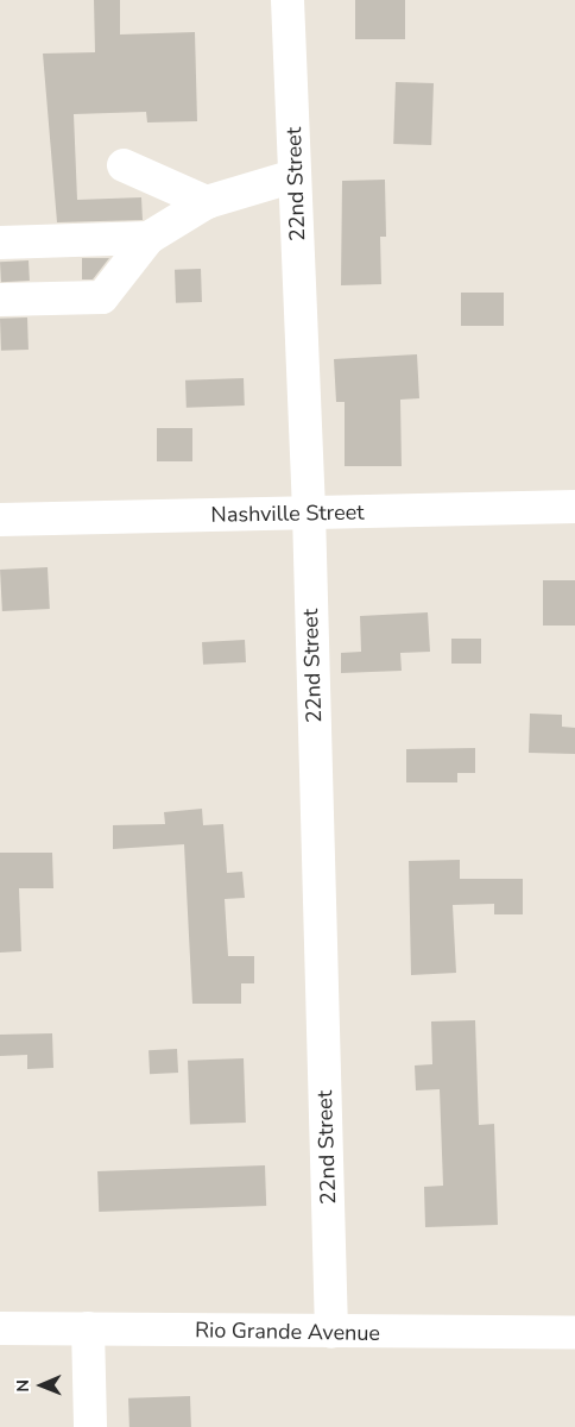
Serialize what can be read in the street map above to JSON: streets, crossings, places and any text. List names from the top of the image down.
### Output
{
  "streets": {
    "street": ["22nd Street", "Nashville Street", "Rio Grande Avenue"]
  },
  "crossings": [
    ["22nd Street", "Nashville Street"],
    ["22nd Street", "Rio Grande Avenue"]
  ],
  "north": "left"
}
